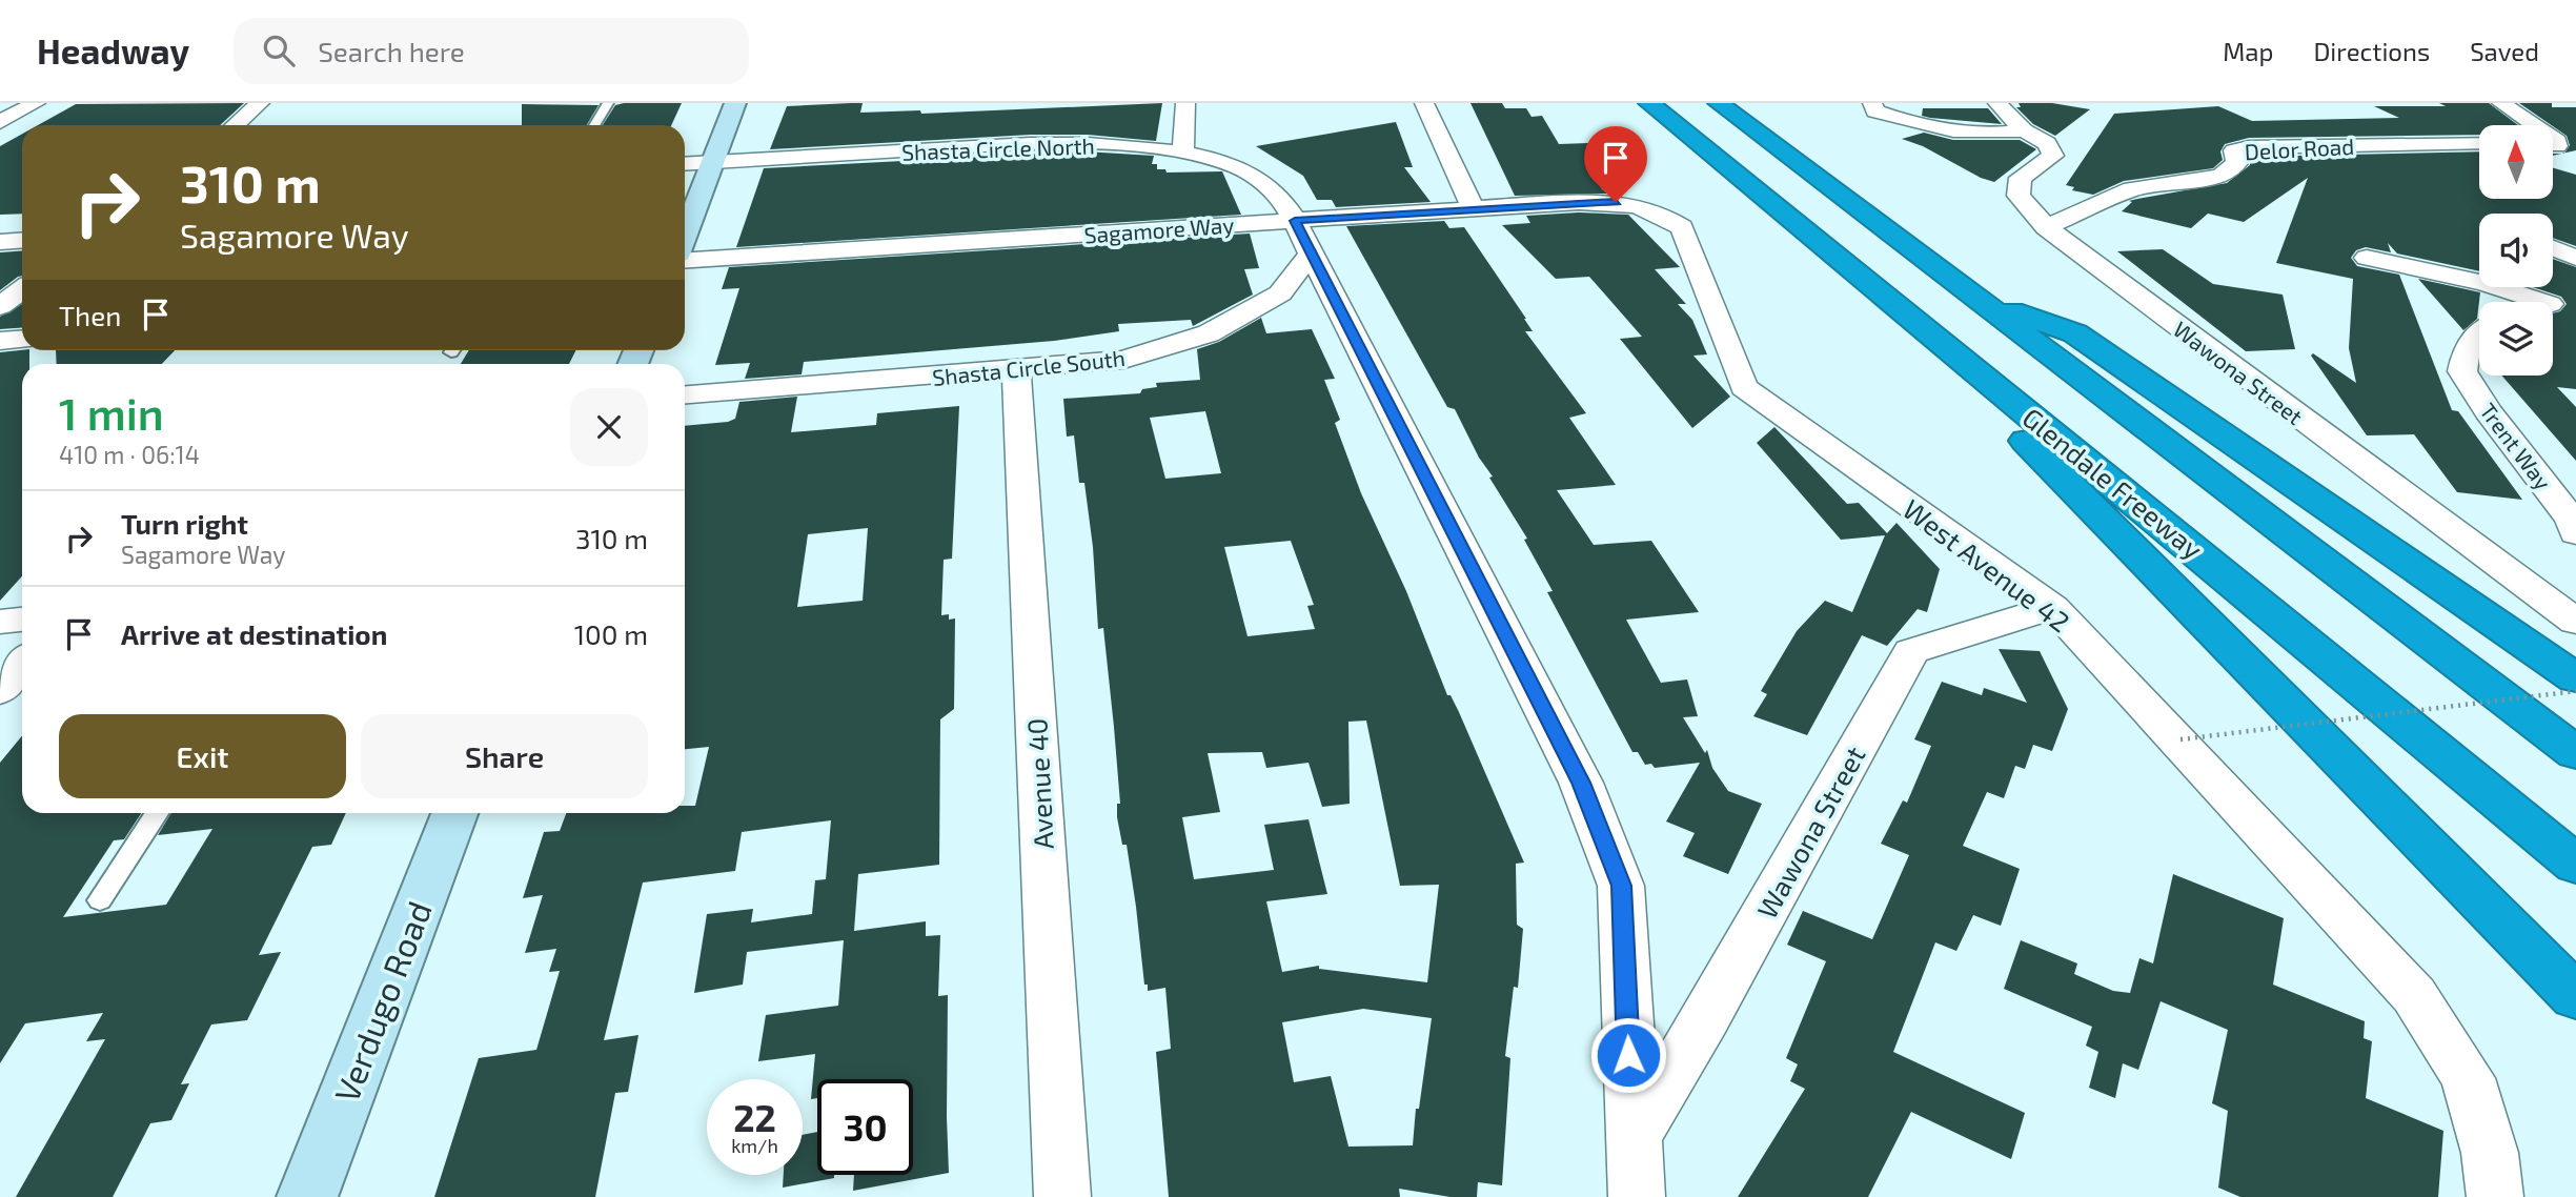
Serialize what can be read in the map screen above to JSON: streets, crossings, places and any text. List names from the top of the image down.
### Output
{
  "streets": {
    "highway": ["Glendale Freeway"],
    "main road": ["Verdugo Road"],
    "street": [
      "Shasta Circle North",
      "Delor Road",
      "Sagamore Way",
      "Shasta Circle South",
      "Wawona Street",
      "Trent Way",
      "West Avenue 42",
      "Avenue 40"
    ]
  },
  "crossings": [
    ["Shasta Circle North", "Sagamore Way"],
    ["Shasta Circle North", "Shasta Circle South"],
    ["Shasta Circle North", "Wawona Street"],
    ["Delor Road", "Wawona Street"],
    ["Sagamore Way", "Shasta Circle South"],
    ["Sagamore Way", "West Avenue 42"],
    ["Shasta Circle South", "Avenue 40"],
    ["Wawona Street", "West Avenue 42"]
  ],
  "north": "top",
  "page": {
    "header": "Headway",
    "search": "Search here",
    "nav": ["Map", "Directions", "Saved"],
    "turn": ["310 m", "Sagamore Way"],
    "then": "Then",
    "heading": ["1 min", "410 m · 06:14"],
    "list": [
      {
        "name": "Turn right",
        "note": "Sagamore Way",
        "value": "310 m"
      },
      {
        "name": "Arrive at destination",
        "value": "100 m"
      }
    ],
    "buttons": ["Exit", "Share"],
    "speed": "22 km/h",
    "limit": "30"
  }
}
